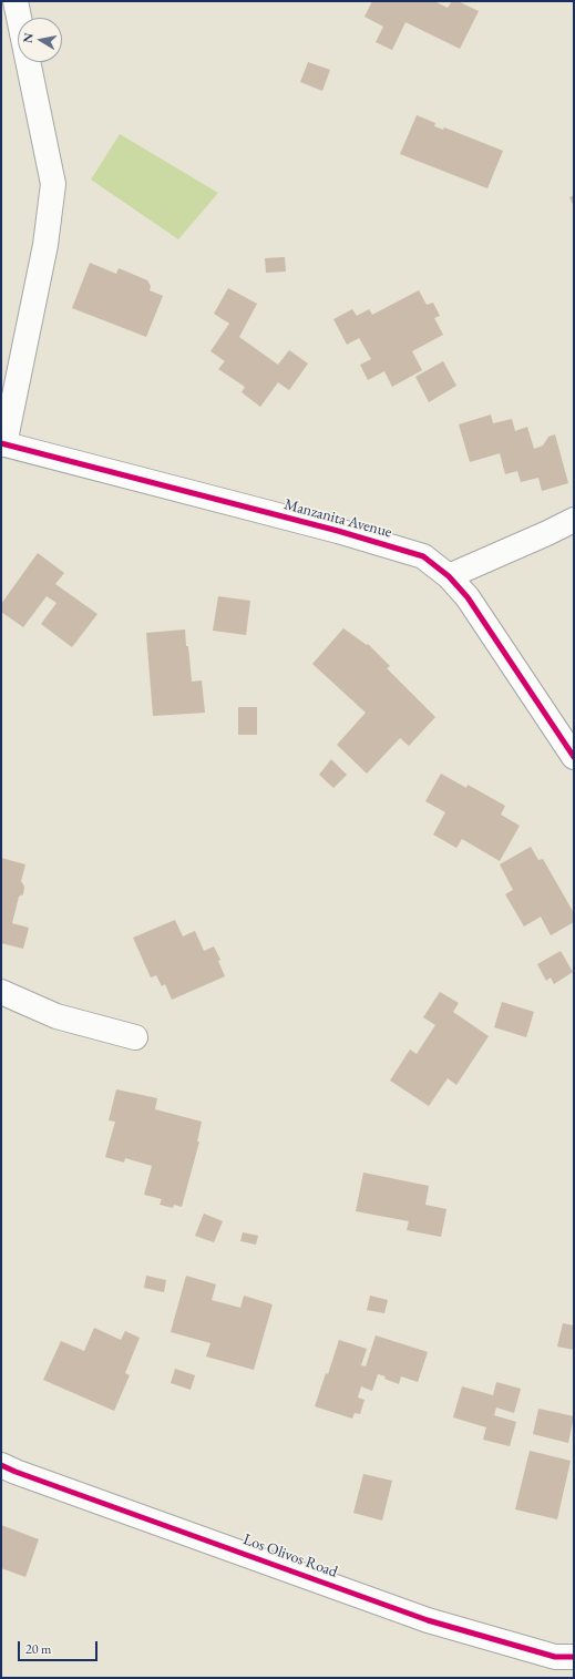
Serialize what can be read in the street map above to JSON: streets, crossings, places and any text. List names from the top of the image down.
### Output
{
  "streets": {
    "street": ["Manzanita Avenue", "Los Olivos Road"]
  },
  "scale_bar": "20 m",
  "north": "left"
}
